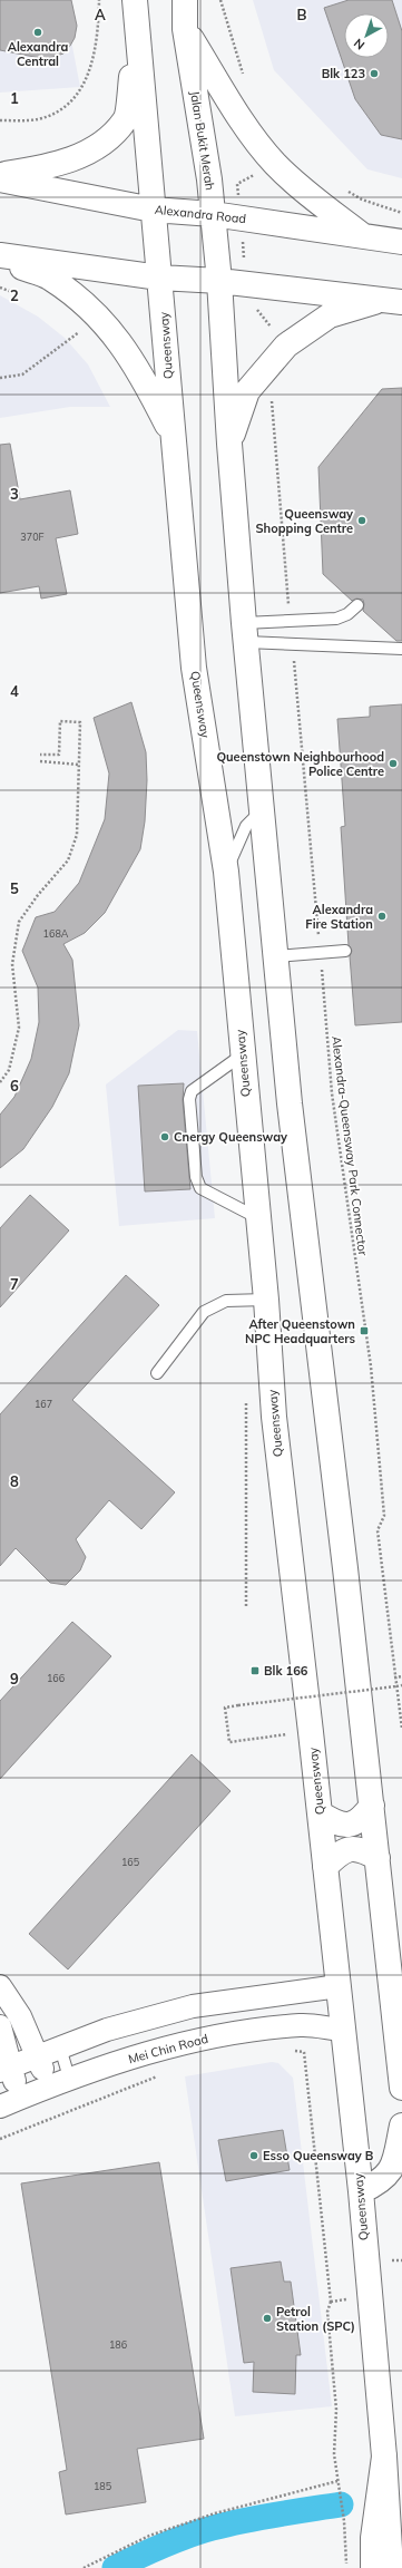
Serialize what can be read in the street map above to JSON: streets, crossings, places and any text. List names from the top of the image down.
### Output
{
  "streets": {
    "main road": ["Jalan Bukit Merah", "Alexandra Road", "Queensway"],
    "street": ["Mei Chin Road"],
    "path": ["Alexandra-Queensway Park Connector"]
  },
  "crossings": [
    ["Jalan Bukit Merah", "Alexandra Road"],
    ["Queensway", "Mei Chin Road"]
  ],
  "places": {
    "other": [
      "Alexandra Central",
      "Blk 123",
      "Queensway Shopping Centre",
      "Queenstown Neighbourhood Police Centre",
      "Alexandra Fire Station",
      "Cnergy Queensway",
      "Esso Queensway B",
      "Petrol Station (SPC)"
    ],
    "transit": ["After Queenstown NPC Headquarters", "Blk 166"]
  },
  "house_numbers": [
    "370F",
    "168A",
    "167",
    "166",
    "165",
    "186",
    "185"
  ],
  "north": "bottom left",
  "grid": {
    "columns": ["A", "B"],
    "rows": [
      "1",
      "2",
      "3",
      "4",
      "5",
      "6",
      "7",
      "8",
      "9"
    ]
  }
}
